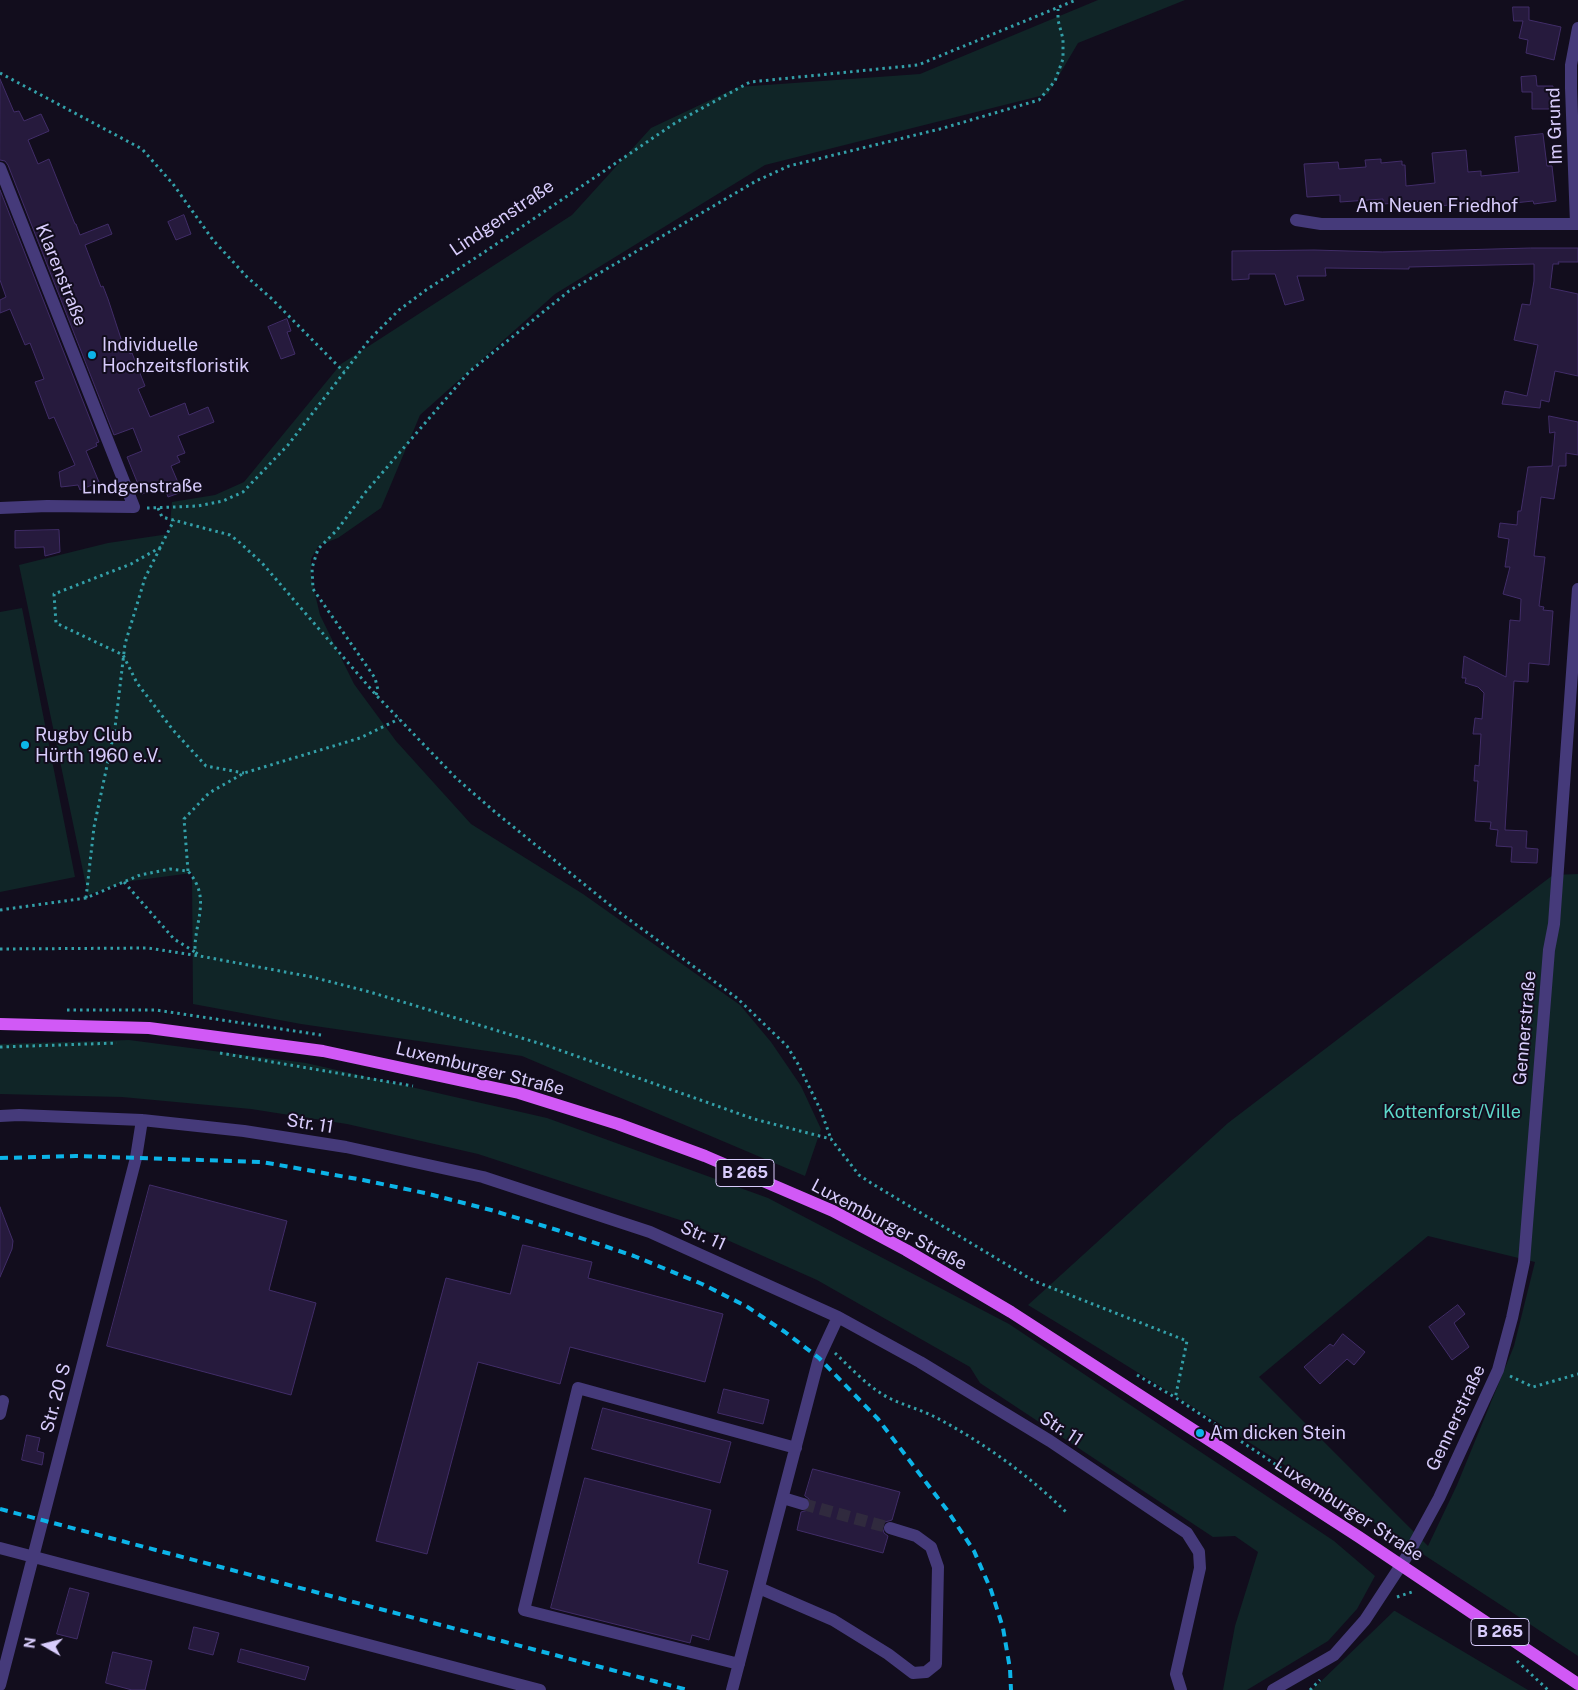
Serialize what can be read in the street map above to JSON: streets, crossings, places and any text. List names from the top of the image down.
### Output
{
  "streets": {
    "main road": ["Luxemburger Straße", "B 265"],
    "street": [
      "Im Grund",
      "Am Neuen Friedhof",
      "Lindgenstraße",
      "Klarenstraße",
      "Gennerstraße",
      "Str. 11",
      "Str. 20 S"
    ]
  },
  "crossings": [
    ["Im Grund", "Am Neuen Friedhof"],
    ["Lindgenstraße", "Klarenstraße"],
    ["Gennerstraße", "Luxemburger Straße"],
    ["Str. 11", "Str. 20 S"]
  ],
  "parks": ["Kottenforst/Ville"],
  "places": ["Individuelle Hochzeitsfloristik", "Rugby Club Hürth 1960 e.V.", "Am dicken Stein"],
  "north": "left"
}
